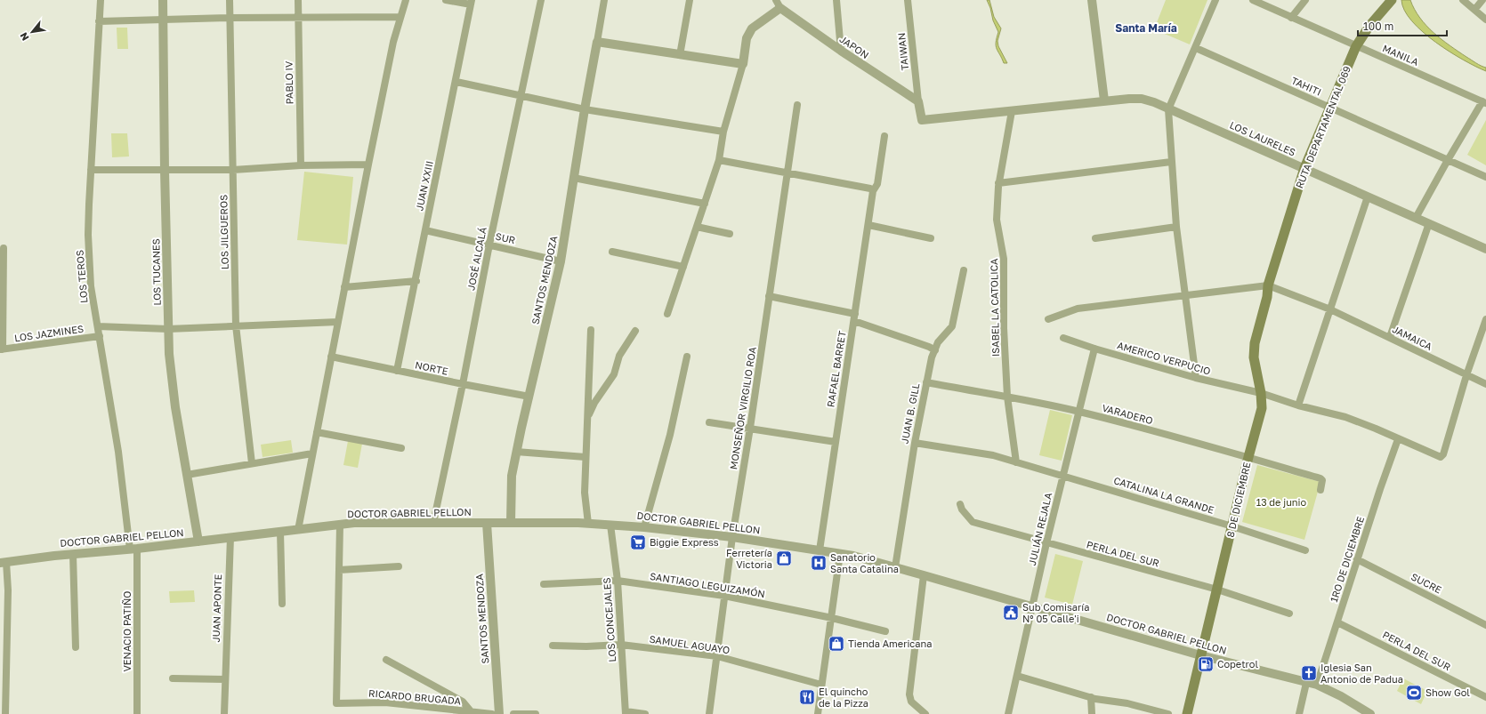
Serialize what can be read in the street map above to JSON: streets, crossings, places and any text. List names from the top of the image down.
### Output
{
  "streets": {
    "main road": ["RUTA DEPARTAMENTAL 069", "8 DE DICIEMBRE"],
    "street": [
      "JAPON",
      "TAIWAN",
      "MANILA",
      "PABLO IV",
      "TAHITI",
      "LOS LAURELES",
      "JUAN XXIII",
      "LOS JILGUEROS",
      "SUR",
      "JOSÉ ALCALÁ",
      "LOS TUCANES",
      "LOS TEROS",
      "SANTOS MENDOZA",
      "ISABEL LA CATOLICA",
      "LOS JAZMINES",
      "JAMAICA",
      "AMERICO VERPUCIO",
      "NORTE",
      "RAFAEL BARRET",
      "MONSEÑOR VIRGILIO ROA",
      "JUAN B. GILL",
      "VARADERO",
      "CATALINA LA GRANDE",
      "DOCTOR GABRIEL PELLON",
      "JULIÁN REJALA",
      "PERLA DEL SUR",
      "1RO DE DICIEMBRE",
      "SUCRE",
      "SANTIAGO LEGUIZAMÓN",
      "JUAN APONTE",
      "LOS CONCEJALES",
      "VENACIO PATIÑO",
      "SAMUEL AGUAYO",
      "RICARDO BRUGADA"
    ]
  },
  "crossings": [
    ["JAPON", "TAIWAN"],
    ["JAPON", "LOS LAURELES"],
    ["TAIWAN", "LOS LAURELES"],
    ["MANILA", "RUTA DEPARTAMENTAL 069"],
    ["TAHITI", "RUTA DEPARTAMENTAL 069"],
    ["RUTA DEPARTAMENTAL 069", "LOS LAURELES"],
    ["RUTA DEPARTAMENTAL 069", "JAMAICA"],
    ["RUTA DEPARTAMENTAL 069", "8 DE DICIEMBRE"],
    ["LOS LAURELES", "ISABEL LA CATOLICA"],
    ["JUAN XXIII", "SUR"],
    ["JUAN XXIII", "NORTE"],
    ["SUR", "JOSÉ ALCALÁ"],
    ["SUR", "SANTOS MENDOZA"],
    ["JOSÉ ALCALÁ", "NORTE"],
    ["JOSÉ ALCALÁ", "DOCTOR GABRIEL PELLON"],
    ["LOS TUCANES", "DOCTOR GABRIEL PELLON"],
    ["LOS TEROS", "LOS JAZMINES"],
    ["LOS TEROS", "DOCTOR GABRIEL PELLON"],
    ["LOS TEROS", "VENACIO PATIÑO"],
    ["SANTOS MENDOZA", "NORTE"],
    ["SANTOS MENDOZA", "DOCTOR GABRIEL PELLON"],
    ["ISABEL LA CATOLICA", "VARADERO"],
    ["ISABEL LA CATOLICA", "CATALINA LA GRANDE"],
    ["JAMAICA", "AMERICO VERPUCIO"],
    ["JAMAICA", "8 DE DICIEMBRE"],
    ["AMERICO VERPUCIO", "8 DE DICIEMBRE"],
    ["AMERICO VERPUCIO", "JULIÁN REJALA"],
    ["AMERICO VERPUCIO", "1RO DE DICIEMBRE"],
    ["RAFAEL BARRET", "DOCTOR GABRIEL PELLON"],
    ["MONSEÑOR VIRGILIO ROA", "DOCTOR GABRIEL PELLON"],
    ["MONSEÑOR VIRGILIO ROA", "SANTIAGO LEGUIZAMÓN"],
    ["MONSEÑOR VIRGILIO ROA", "SAMUEL AGUAYO"],
    ["JUAN B. GILL", "VARADERO"],
    ["JUAN B. GILL", "CATALINA LA GRANDE"],
    ["JUAN B. GILL", "DOCTOR GABRIEL PELLON"],
    ["VARADERO", "8 DE DICIEMBRE"],
    ["VARADERO", "JULIÁN REJALA"],
    ["CATALINA LA GRANDE", "8 DE DICIEMBRE"],
    ["CATALINA LA GRANDE", "JULIÁN REJALA"],
    ["8 DE DICIEMBRE", "DOCTOR GABRIEL PELLON"],
    ["8 DE DICIEMBRE", "PERLA DEL SUR"],
    ["DOCTOR GABRIEL PELLON", "JULIÁN REJALA"],
    ["DOCTOR GABRIEL PELLON", "1RO DE DICIEMBRE"],
    ["DOCTOR GABRIEL PELLON", "JUAN APONTE"],
    ["DOCTOR GABRIEL PELLON", "LOS CONCEJALES"],
    ["DOCTOR GABRIEL PELLON", "VENACIO PATIÑO"],
    ["JULIÁN REJALA", "PERLA DEL SUR"],
    ["PERLA DEL SUR", "1RO DE DICIEMBRE"],
    ["1RO DE DICIEMBRE", "SUCRE"],
    ["SANTIAGO LEGUIZAMÓN", "LOS CONCEJALES"],
    ["LOS CONCEJALES", "SAMUEL AGUAYO"]
  ],
  "districts": ["Santa María"],
  "parks": ["13 de junio"],
  "places": {
    "supermarket": ["Biggie Express"],
    "shop": ["Ferretería Victoria", "Tienda Americana"],
    "hospital": ["Sanatorio Santa Catalina"],
    "public building": ["Sub Comisaría N° 05 Calle'i"],
    "fuel station": ["Copetrol"],
    "church": ["Iglesia San Antonio de Padua"],
    "sports": ["Show Gol"],
    "restaurant": ["El quincho de la Pizza"]
  },
  "scale_bar": "100 m",
  "north": "bottom left"
}
